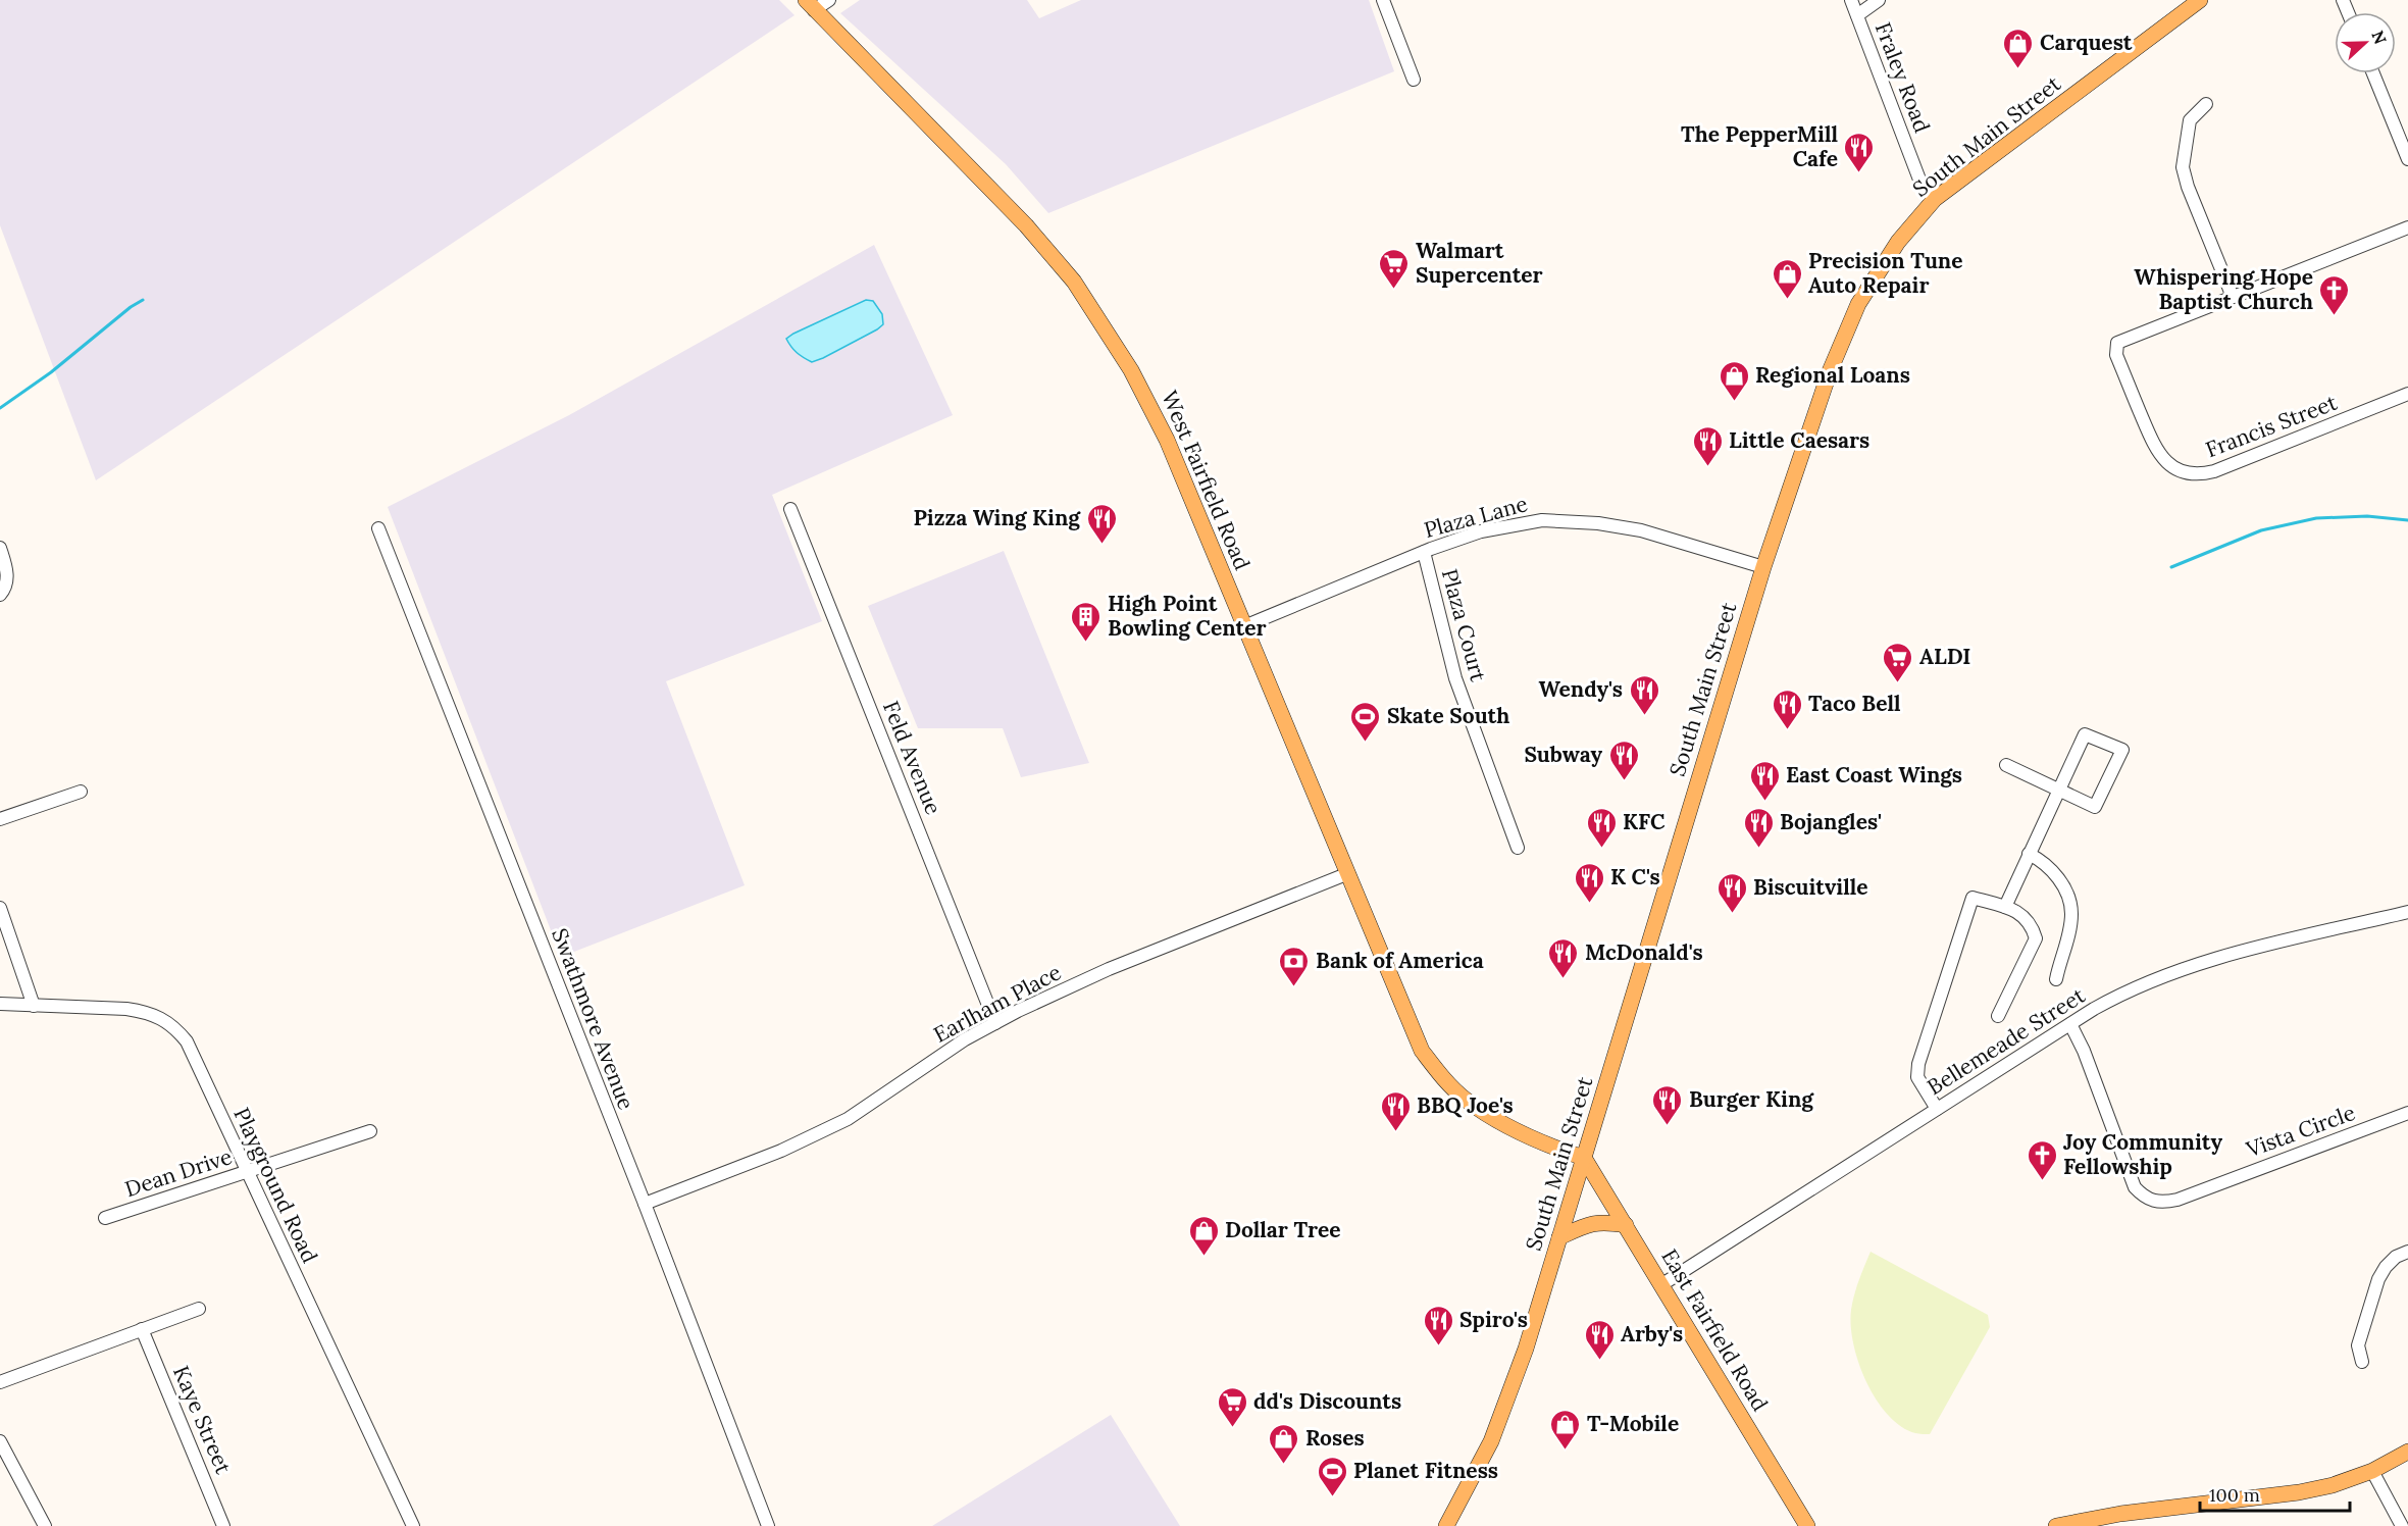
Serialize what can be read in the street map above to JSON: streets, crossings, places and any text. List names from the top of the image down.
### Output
{
  "streets": {
    "main road": ["South Main Street", "West Fairfield Road", "East Fairfield Road"],
    "street": [
      "Fraley Road",
      "Francis Street",
      "Plaza Lane",
      "Plaza Court",
      "Feld Avenue",
      "Earlham Place",
      "Swathmore Avenue",
      "Bellemeade Street",
      "Vista Circle",
      "Dean Drive",
      "Playground Road",
      "Kaye Street"
    ]
  },
  "crossings": [
    ["Fraley Road", "South Main Street"],
    ["South Main Street", "West Fairfield Road"],
    ["South Main Street", "Plaza Lane"],
    ["South Main Street", "East Fairfield Road"],
    ["West Fairfield Road", "Plaza Lane"],
    ["West Fairfield Road", "Earlham Place"],
    ["West Fairfield Road", "East Fairfield Road"],
    ["Plaza Lane", "Plaza Court"],
    ["Feld Avenue", "Earlham Place"],
    ["Earlham Place", "Swathmore Avenue"],
    ["Bellemeade Street", "Vista Circle"],
    ["Bellemeade Street", "East Fairfield Road"],
    ["Dean Drive", "Playground Road"]
  ],
  "places": {
    "shop": [
      "Carquest",
      "Precision Tune Auto Repair",
      "Regional Loans",
      "Dollar Tree",
      "T-Mobile",
      "Roses"
    ],
    "restaurant": [
      "The PepperMill Cafe",
      "Little Caesars",
      "Pizza Wing King",
      "Wendy's",
      "Taco Bell",
      "Subway",
      "East Coast Wings",
      "KFC",
      "Bojangles'",
      "K C's",
      "Biscuitville",
      "McDonald's",
      "Burger King",
      "BBQ Joe's",
      "Spiro's",
      "Arby's"
    ],
    "supermarket": ["Walmart Supercenter", "ALDI", "dd's Discounts"],
    "church": ["Whispering Hope Baptist Church", "Joy Community Fellowship"],
    "building": ["High Point Bowling Center"],
    "sports": ["Skate South", "Planet Fitness"],
    "bank": ["Bank of America"]
  },
  "scale_bar": "100 m",
  "north": "right"
}
